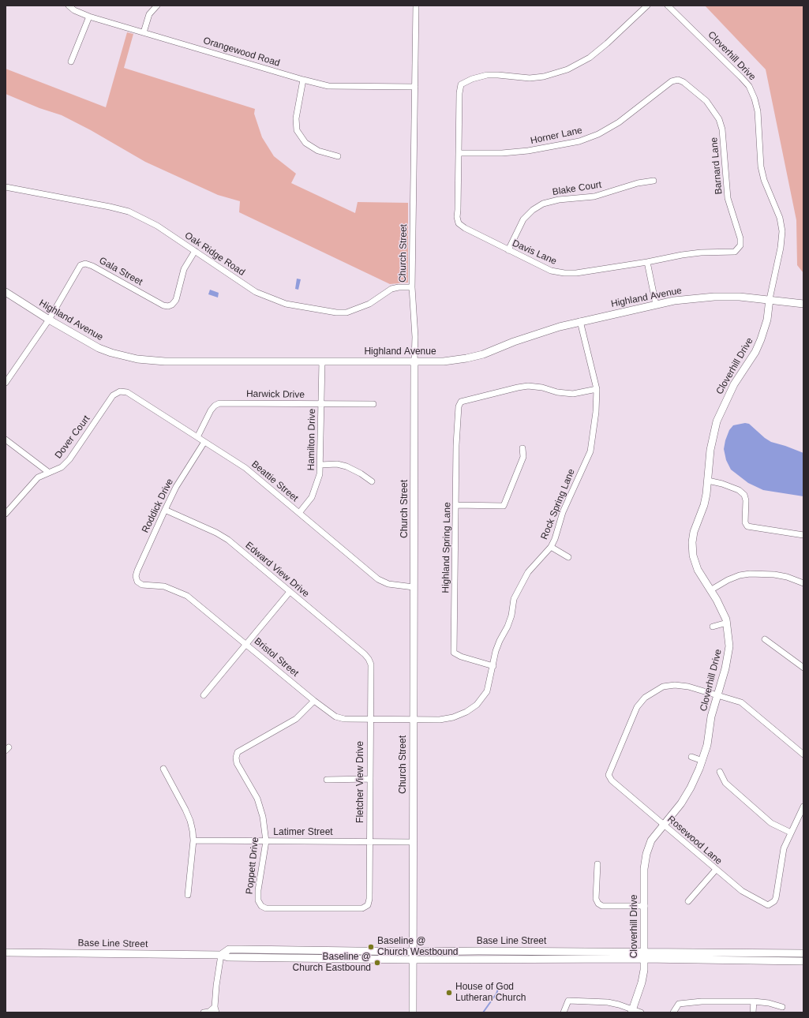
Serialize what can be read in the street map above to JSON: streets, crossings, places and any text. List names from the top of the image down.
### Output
{
  "streets": {
    "main road": [
      "Cloverhill Drive",
      "Church Street",
      "Highland Avenue",
      "Base Line Street"
    ],
    "street": [
      "Orangewood Road",
      "Horner Lane",
      "Barnard Lane",
      "Blake Court",
      "Davis Lane",
      "Oak Ridge Road",
      "Gala Street",
      "Harwick Drive",
      "Dover Court",
      "Hamilton Drive",
      "Beattie Street",
      "Rock Spring Lane",
      "Roddick Drive",
      "Highland Spring Lane",
      "Edward View Drive",
      "Bristol Street",
      "Fletcher View Drive",
      "Latimer Street",
      "Rosewood Lane",
      "Poppett Drive"
    ]
  },
  "crossings": [
    ["Orangewood Road", "Church Street"],
    ["Cloverhill Drive", "Highland Avenue"],
    ["Cloverhill Drive", "Rosewood Lane"],
    ["Cloverhill Drive", "Base Line Street"],
    ["Horner Lane", "Barnard Lane"],
    ["Horner Lane", "Davis Lane"],
    ["Barnard Lane", "Davis Lane"],
    ["Blake Court", "Davis Lane"],
    ["Church Street", "Oak Ridge Road"],
    ["Church Street", "Highland Avenue"],
    ["Church Street", "Beattie Street"],
    ["Church Street", "Rock Spring Lane"],
    ["Church Street", "Bristol Street"],
    ["Church Street", "Latimer Street"],
    ["Church Street", "Base Line Street"],
    ["Oak Ridge Road", "Gala Street"],
    ["Gala Street", "Highland Avenue"],
    ["Highland Avenue", "Hamilton Drive"],
    ["Highland Avenue", "Rock Spring Lane"],
    ["Harwick Drive", "Hamilton Drive"],
    ["Harwick Drive", "Beattie Street"],
    ["Dover Court", "Beattie Street"],
    ["Hamilton Drive", "Beattie Street"],
    ["Beattie Street", "Roddick Drive"],
    ["Rock Spring Lane", "Highland Spring Lane"],
    ["Rock Spring Lane", "Bristol Street"],
    ["Roddick Drive", "Edward View Drive"],
    ["Roddick Drive", "Bristol Street"],
    ["Edward View Drive", "Fletcher View Drive"],
    ["Bristol Street", "Fletcher View Drive"],
    ["Bristol Street", "Poppett Drive"],
    ["Fletcher View Drive", "Latimer Street"],
    ["Fletcher View Drive", "Poppett Drive"],
    ["Latimer Street", "Poppett Drive"]
  ],
  "places": ["Baseline @ Church Westbound", "Baseline @ Church Eastbound", "House of God Lutheran Church"]
}
